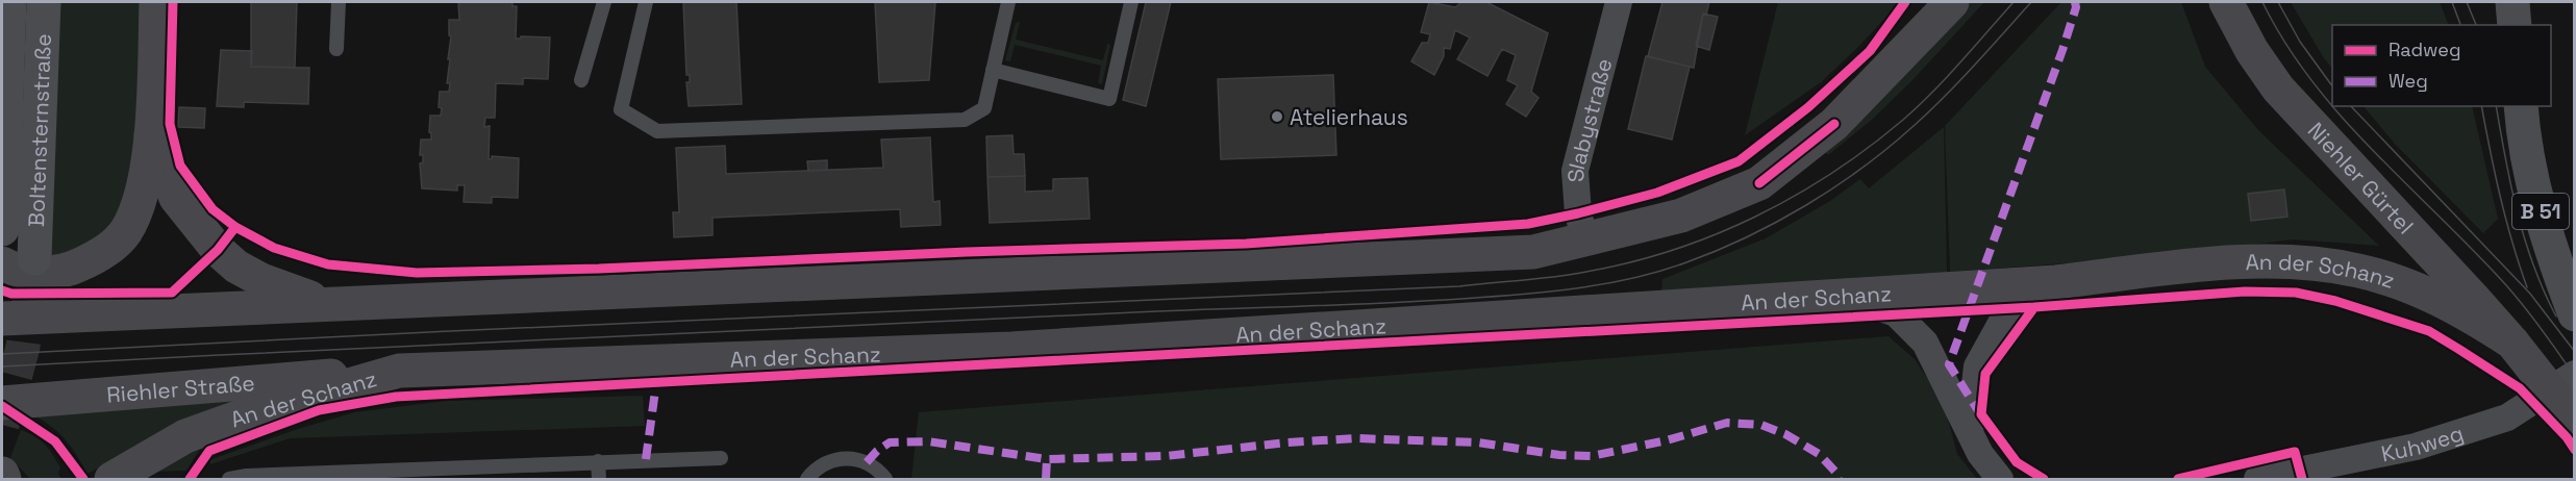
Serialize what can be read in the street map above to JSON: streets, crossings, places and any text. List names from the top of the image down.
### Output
{
  "streets": {
    "main road": [
      "Boltensternstraße",
      "Niehler Gürtel",
      "B 51",
      "An der Schanz",
      "Riehler Straße"
    ],
    "street": ["Slabystraße", "Kuhweg"]
  },
  "crossings": [
    ["Niehler Gürtel", "An der Schanz"],
    ["An der Schanz", "Riehler Straße"],
    ["An der Schanz", "Kuhweg"]
  ],
  "places": ["Atelierhaus"],
  "legend": ["Radweg", "Weg"]
}
